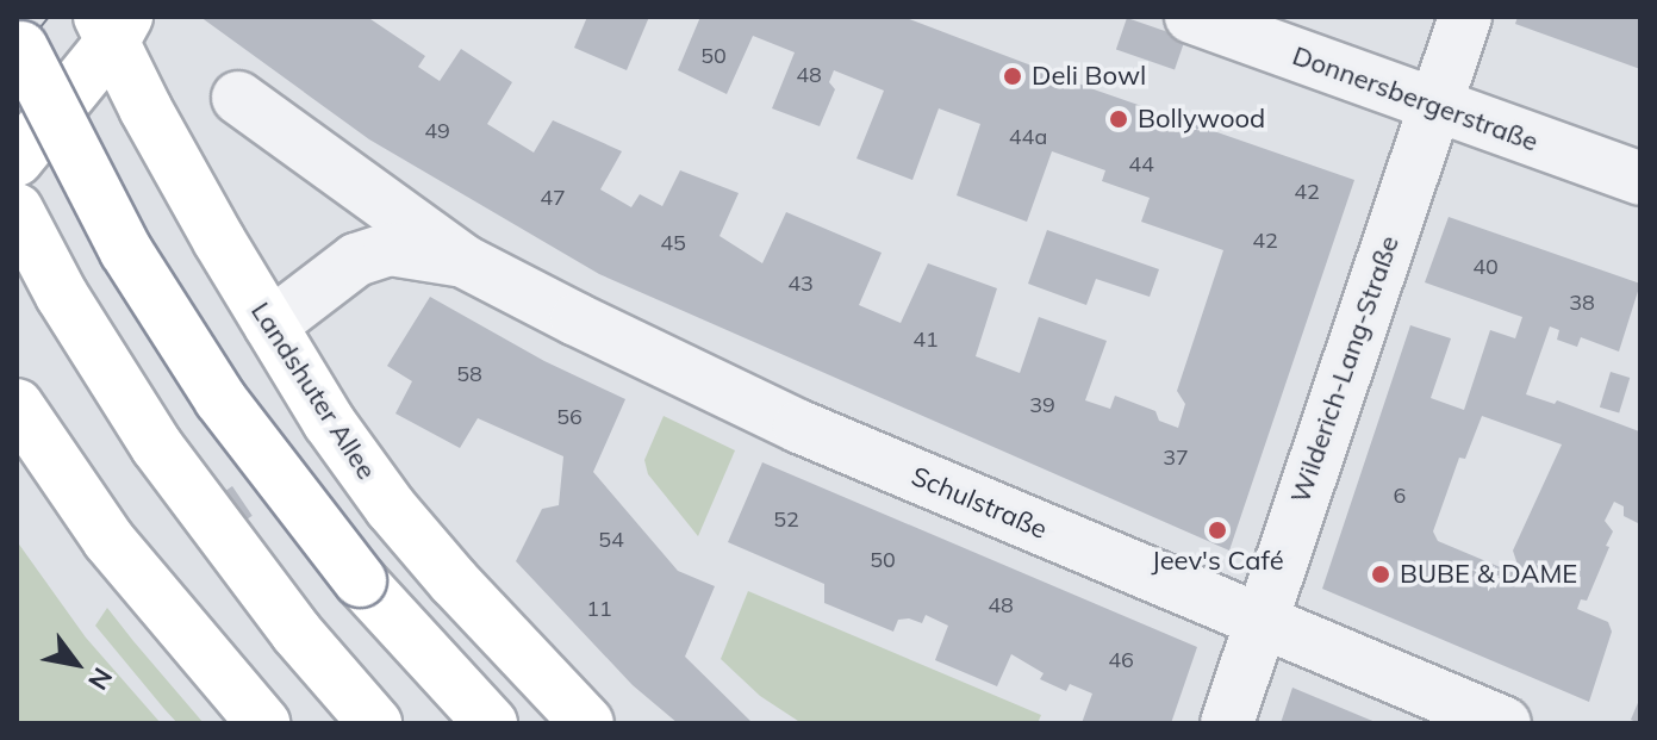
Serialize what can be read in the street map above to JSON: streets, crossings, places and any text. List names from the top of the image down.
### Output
{
  "streets": {
    "main road": ["Landshuter Allee"],
    "street": ["Donnersbergerstraße", "Wilderich-Lang-Straße", "Schulstraße"]
  },
  "crossings": [
    ["Donnersbergerstraße", "Wilderich-Lang-Straße"],
    ["Wilderich-Lang-Straße", "Schulstraße"],
    ["Landshuter Allee", "Schulstraße"]
  ],
  "places": [
    "Deli Bowl",
    "Bollywood",
    "Jeev's Café",
    "BUBE & DAME"
  ],
  "house_numbers": [
    "50",
    "48",
    "49",
    "44a",
    "44",
    "42",
    "47",
    "42",
    "45",
    "40",
    "43",
    "38",
    "41",
    "58",
    "39",
    "56",
    "37",
    "6",
    "52",
    "54",
    "50",
    "48",
    "11",
    "46"
  ],
  "north": "bottom right"
}
